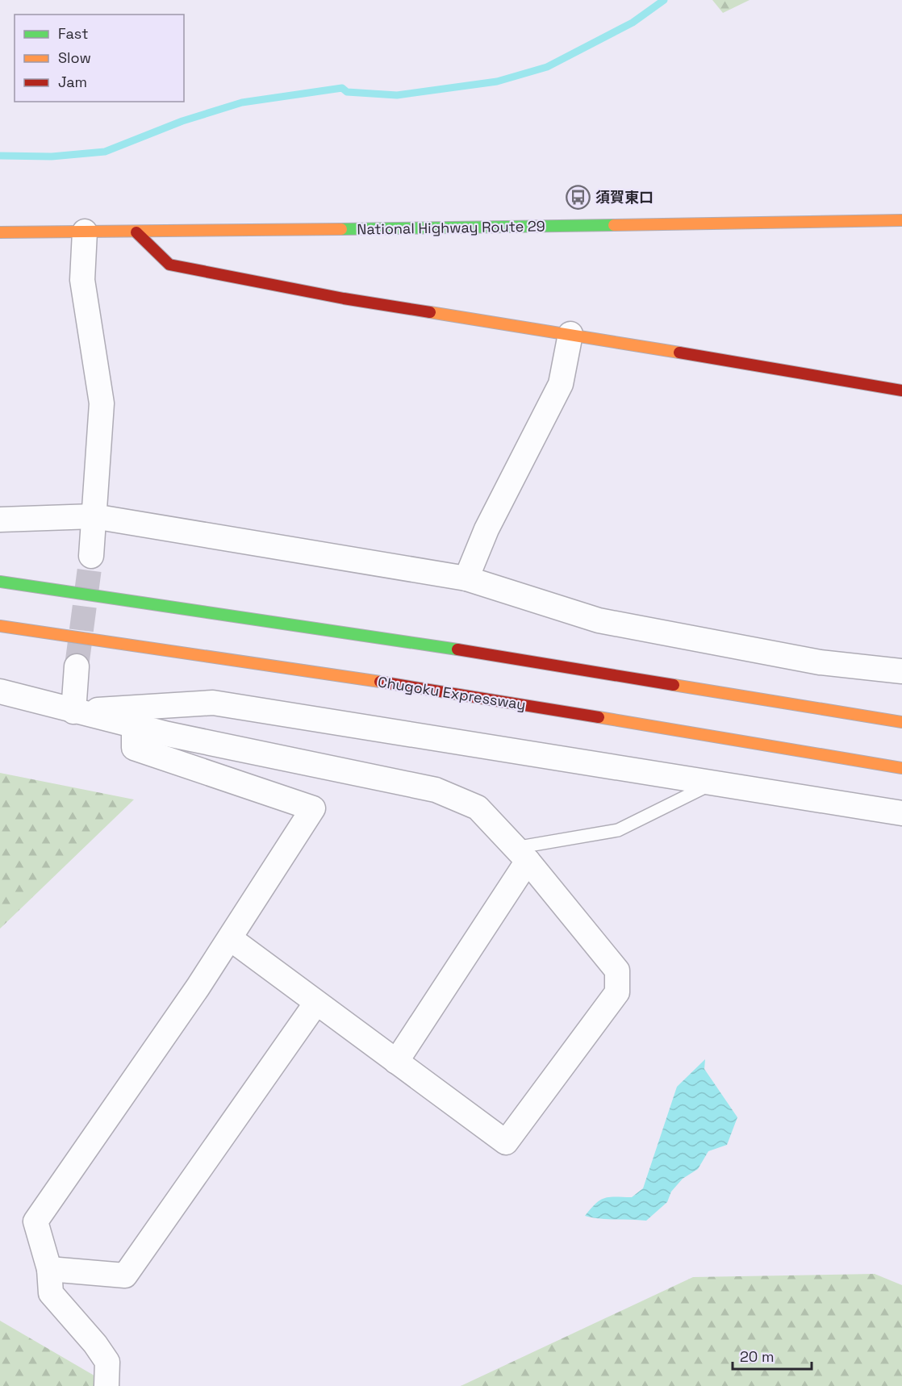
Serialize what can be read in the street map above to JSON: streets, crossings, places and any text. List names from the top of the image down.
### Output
{
  "streets": {
    "main road": ["National Highway Route 29", "Chugoku Expressway"]
  },
  "places": {
    "bus stop": ["須賀東口"]
  },
  "legend": ["Fast", "Slow", "Jam"],
  "scale_bar": "20 m"
}
